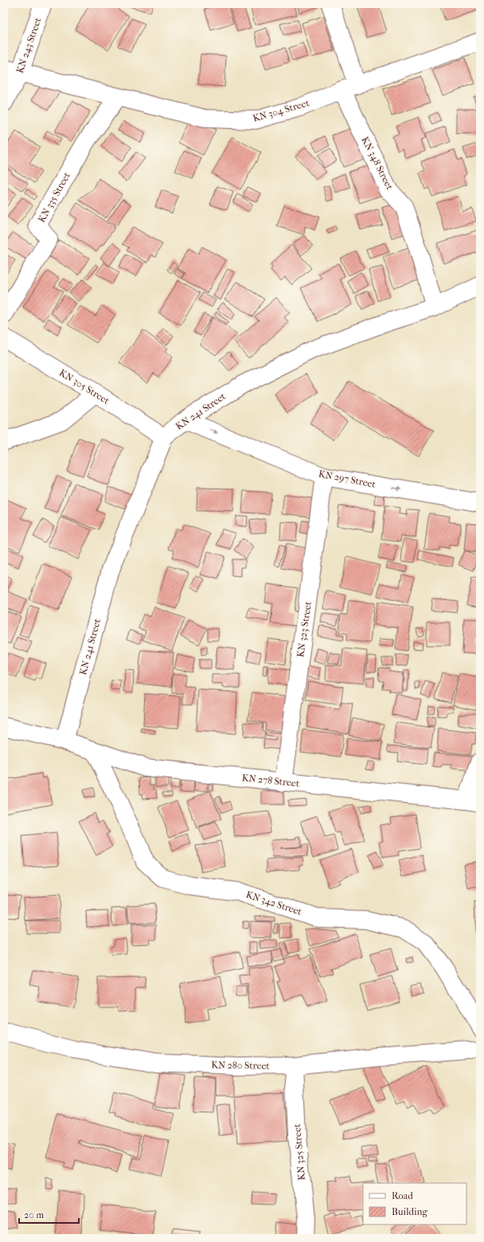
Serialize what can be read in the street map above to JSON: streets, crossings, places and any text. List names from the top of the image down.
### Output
{
  "streets": {
    "street": [
      "KN 243 Street",
      "KN 304 Street",
      "KN 348 Street",
      "KN 335 Street",
      "KN 305 Street",
      "KN 241 Street",
      "KN 297 Street",
      "KN 323 Street",
      "KN 278 Street",
      "KN 342 Street",
      "KN 280 Street",
      "KN 325 Street"
    ]
  },
  "crossings": [
    ["KN 243 Street", "KN 304 Street"],
    ["KN 304 Street", "KN 348 Street"],
    ["KN 304 Street", "KN 335 Street"],
    ["KN 348 Street", "KN 241 Street"],
    ["KN 305 Street", "KN 241 Street"],
    ["KN 241 Street", "KN 297 Street"],
    ["KN 241 Street", "KN 278 Street"],
    ["KN 297 Street", "KN 323 Street"],
    ["KN 323 Street", "KN 278 Street"],
    ["KN 278 Street", "KN 342 Street"],
    ["KN 280 Street", "KN 325 Street"]
  ],
  "one_way": ["KN 297 Street"],
  "legend": ["Road", "Building"],
  "scale_bar": "20 m"
}
